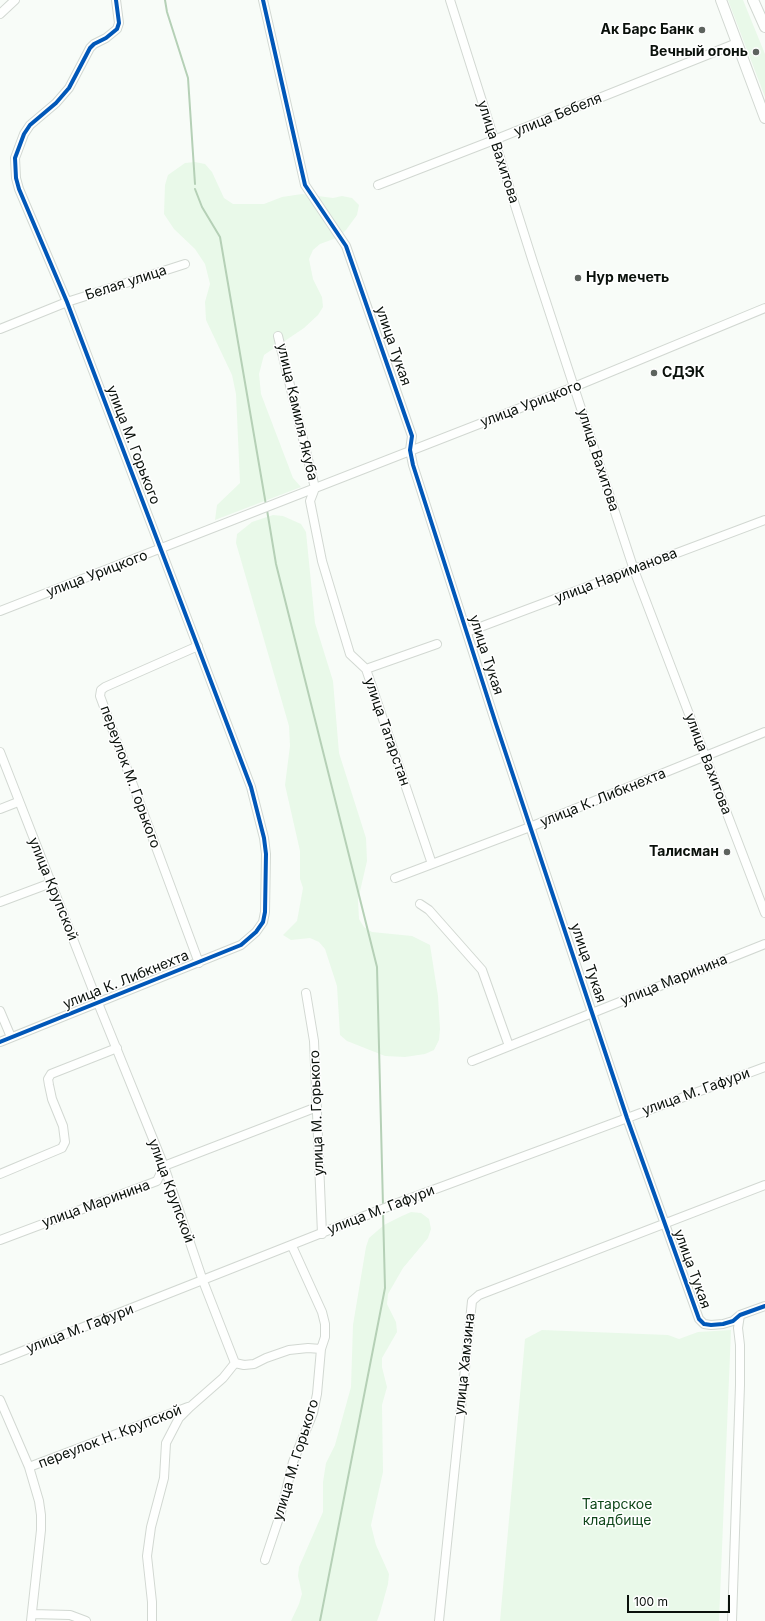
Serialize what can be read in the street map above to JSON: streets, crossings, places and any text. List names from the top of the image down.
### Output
{
  "streets": {
    "street": [
      "улица Бебеля",
      "улица Вахитова",
      "Белая улица",
      "улица Тукая",
      "улица Урицкого",
      "улица Камиля Якуба",
      "улица М. Горького",
      "улица Нариманова",
      "улица Татарстан",
      "переулок М. Горького",
      "улица К. Либкнехта",
      "улица Крупской",
      "улица Маринина",
      "улица М. Гафури",
      "улица Хамзина",
      "переулок Н. Крупской"
    ]
  },
  "crossings": [
    ["улица Бебеля", "улица Вахитова"],
    ["улица Вахитова", "улица Урицкого"],
    ["улица Вахитова", "улица Нариманова"],
    ["улица Вахитова", "улица К. Либкнехта"],
    ["Белая улица", "улица М. Горького"],
    ["улица Тукая", "улица Урицкого"],
    ["улица Тукая", "улица Нариманова"],
    ["улица Тукая", "улица К. Либкнехта"],
    ["улица Тукая", "улица Маринина"],
    ["улица Тукая", "улица М. Гафури"],
    ["улица Тукая", "улица Хамзина"],
    ["улица Урицкого", "улица Камиля Якуба"],
    ["улица Урицкого", "улица М. Горького"],
    ["улица Урицкого", "улица Татарстан"],
    ["улица Камиля Якуба", "улица Татарстан"],
    ["улица М. Горького", "переулок М. Горького"],
    ["улица М. Горького", "улица К. Либкнехта"],
    ["улица М. Горького", "улица Маринина"],
    ["улица М. Горького", "улица М. Гафури"],
    ["улица Татарстан", "улица К. Либкнехта"],
    ["переулок М. Горького", "улица К. Либкнехта"],
    ["улица К. Либкнехта", "улица Крупской"],
    ["улица Крупской", "улица Маринина"],
    ["улица Крупской", "улица М. Гафури"]
  ],
  "parks": ["Татарское кладбище"],
  "places": [
    "Ак Барс Банк",
    "Вечный огонь",
    "Нур мечеть",
    "СДЭК",
    "Талисман"
  ],
  "scale_bar": "100 m"
}
